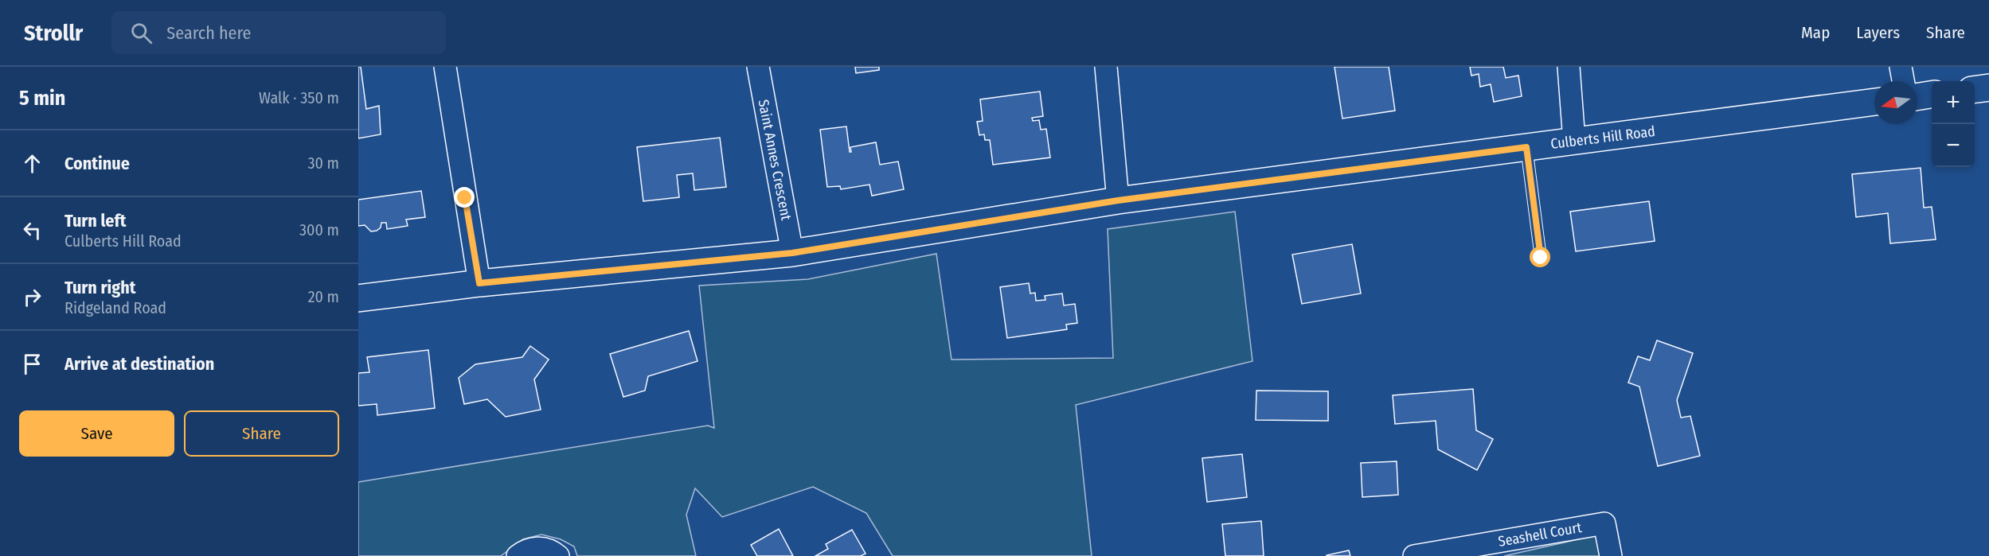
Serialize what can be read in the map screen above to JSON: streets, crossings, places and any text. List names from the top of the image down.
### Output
{
  "streets": {
    "street": ["Culberts Hill Road", "Saint Annes Crescent", "Seashell Court"]
  },
  "crossings": [
    ["Culberts Hill Road", "Saint Annes Crescent"]
  ],
  "north": "left",
  "page": {
    "header": "Strollr",
    "search": "Search here",
    "nav": ["Map", "Layers", "Share"],
    "heading": ["5 min", "Walk · 350 m"],
    "map_buttons": ["+", "−"],
    "list": [
      ["Continue", "30 m"],
      ["Turn left", "Culberts Hill Road", "300 m"],
      ["Turn right", "Ridgeland Road", "20 m"],
      "Arrive at destination"
    ],
    "buttons": ["Save", "Share"]
  }
}
